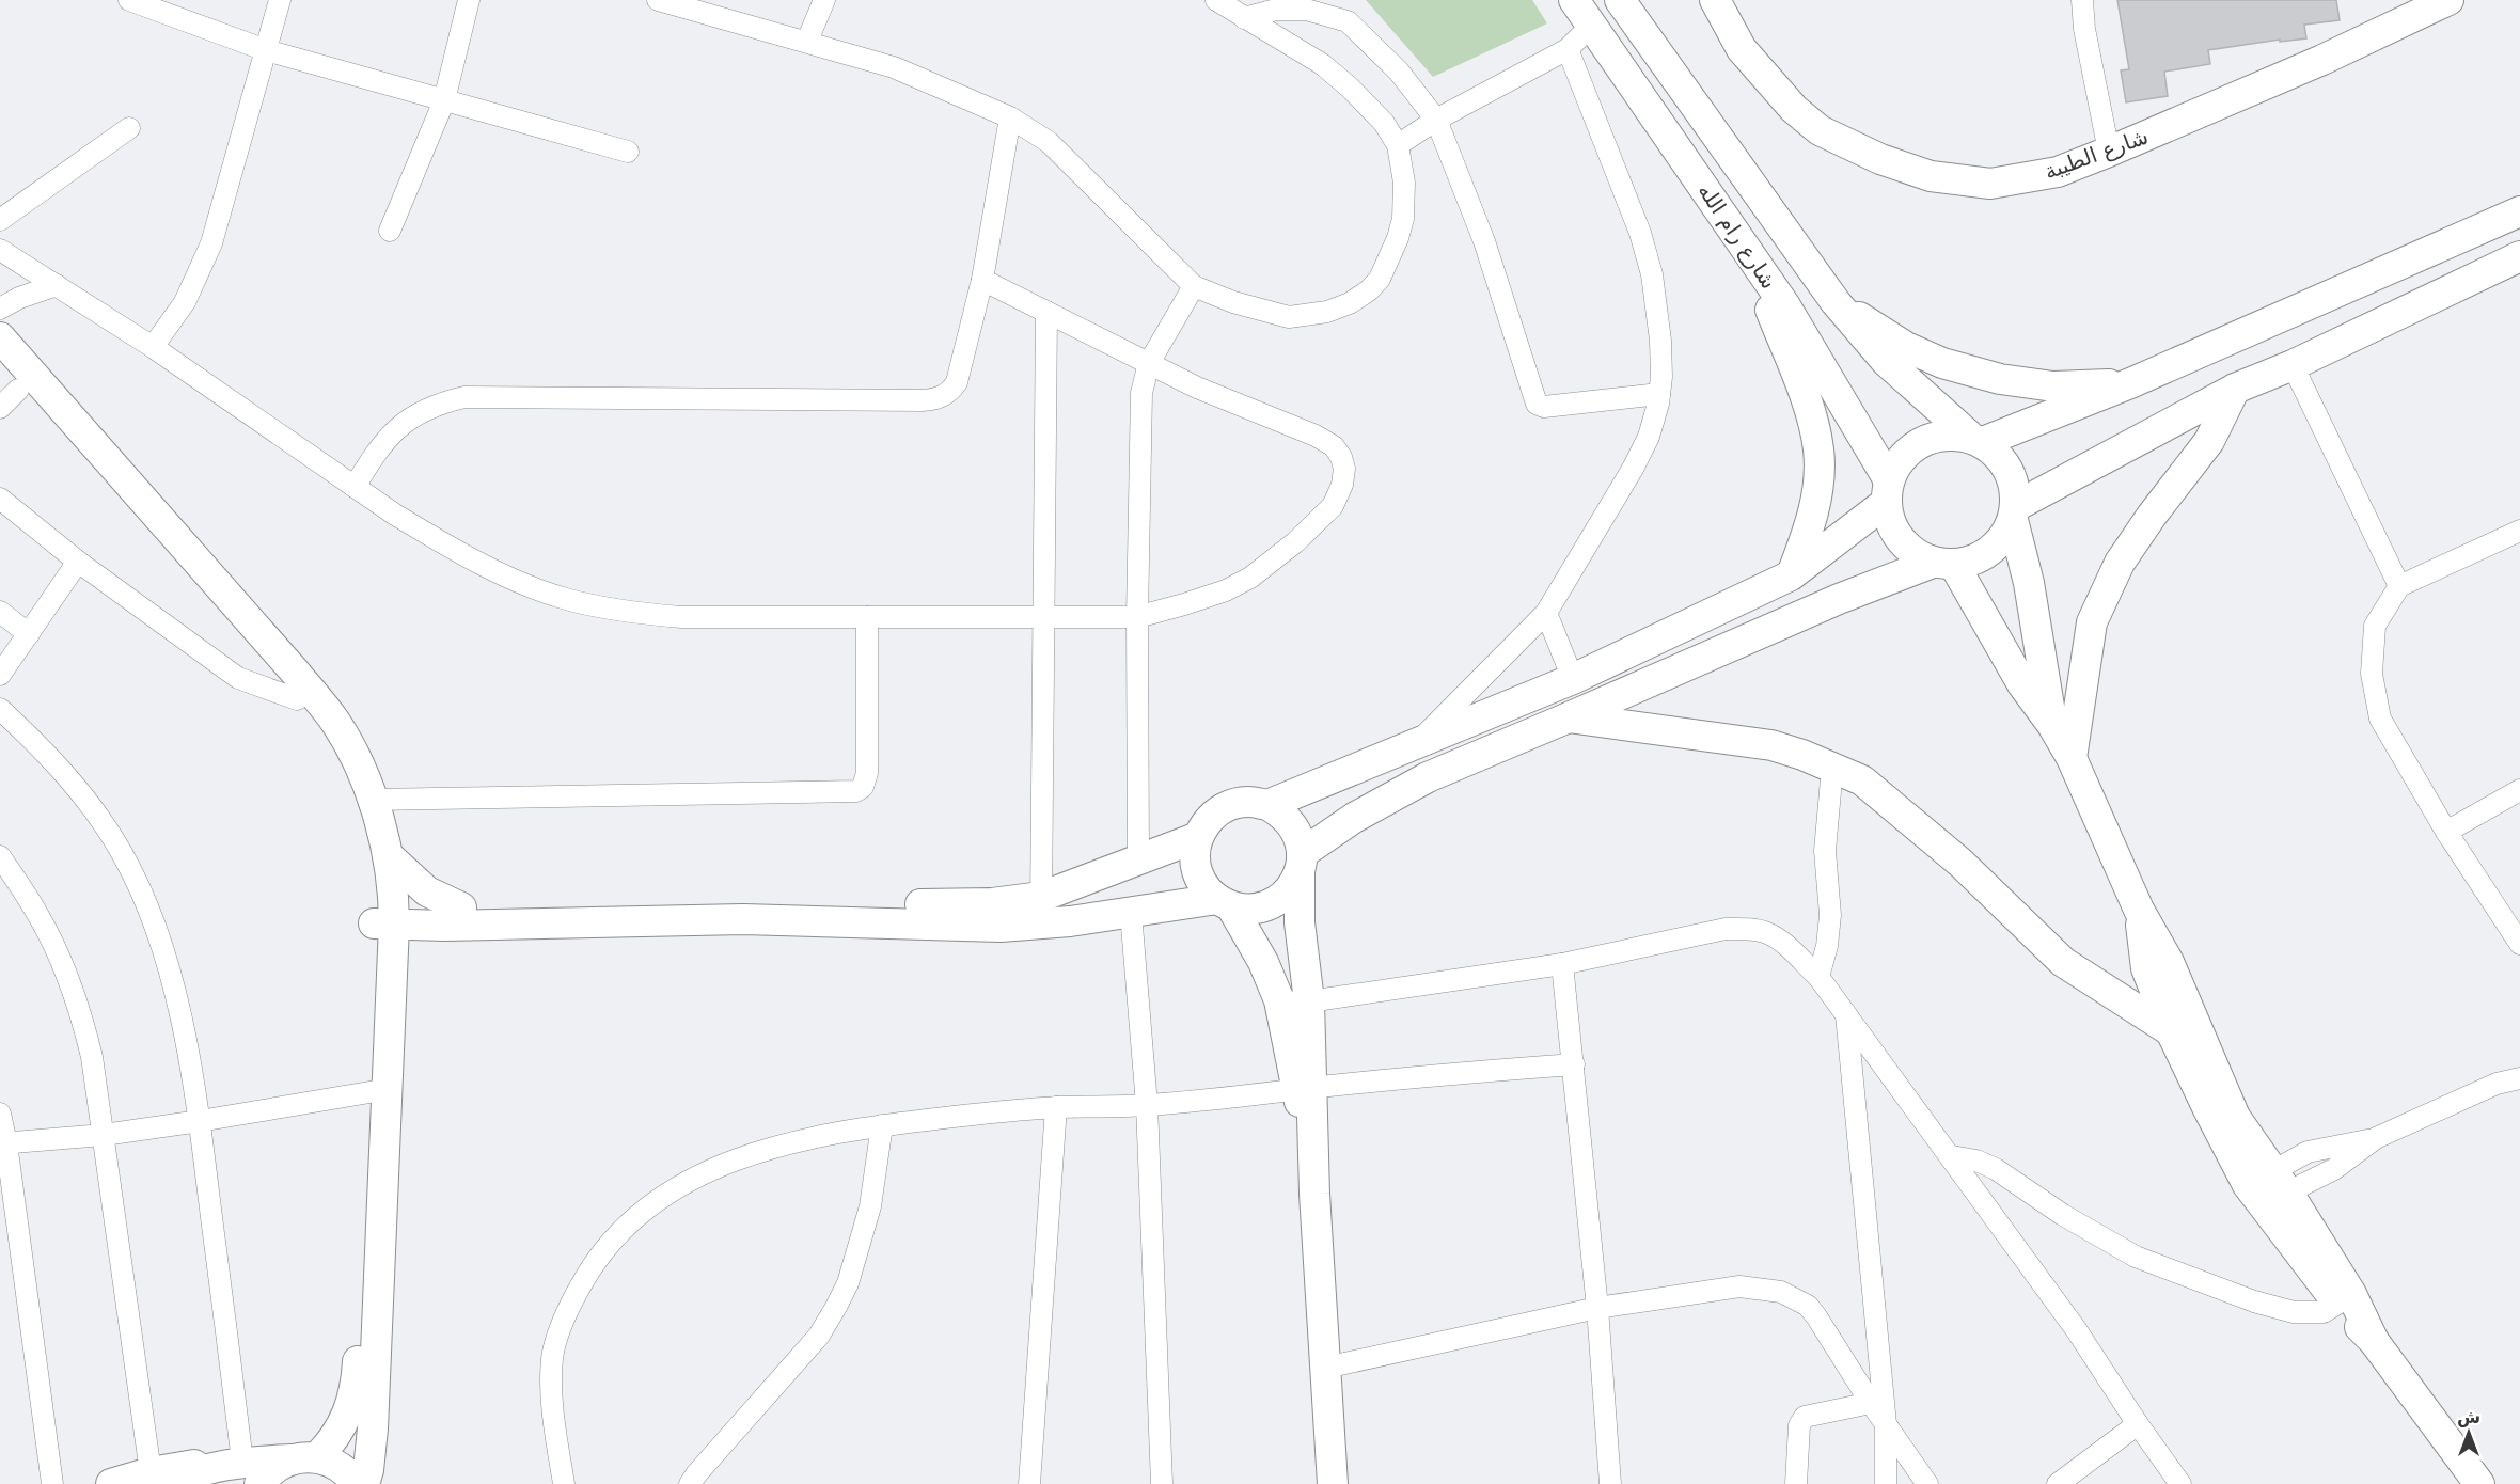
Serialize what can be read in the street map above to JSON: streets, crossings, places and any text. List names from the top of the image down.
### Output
{
  "streets": {
    "street": ["شارع الطيبة", "شارع رام الله"]
  },
  "north": "top"
}
